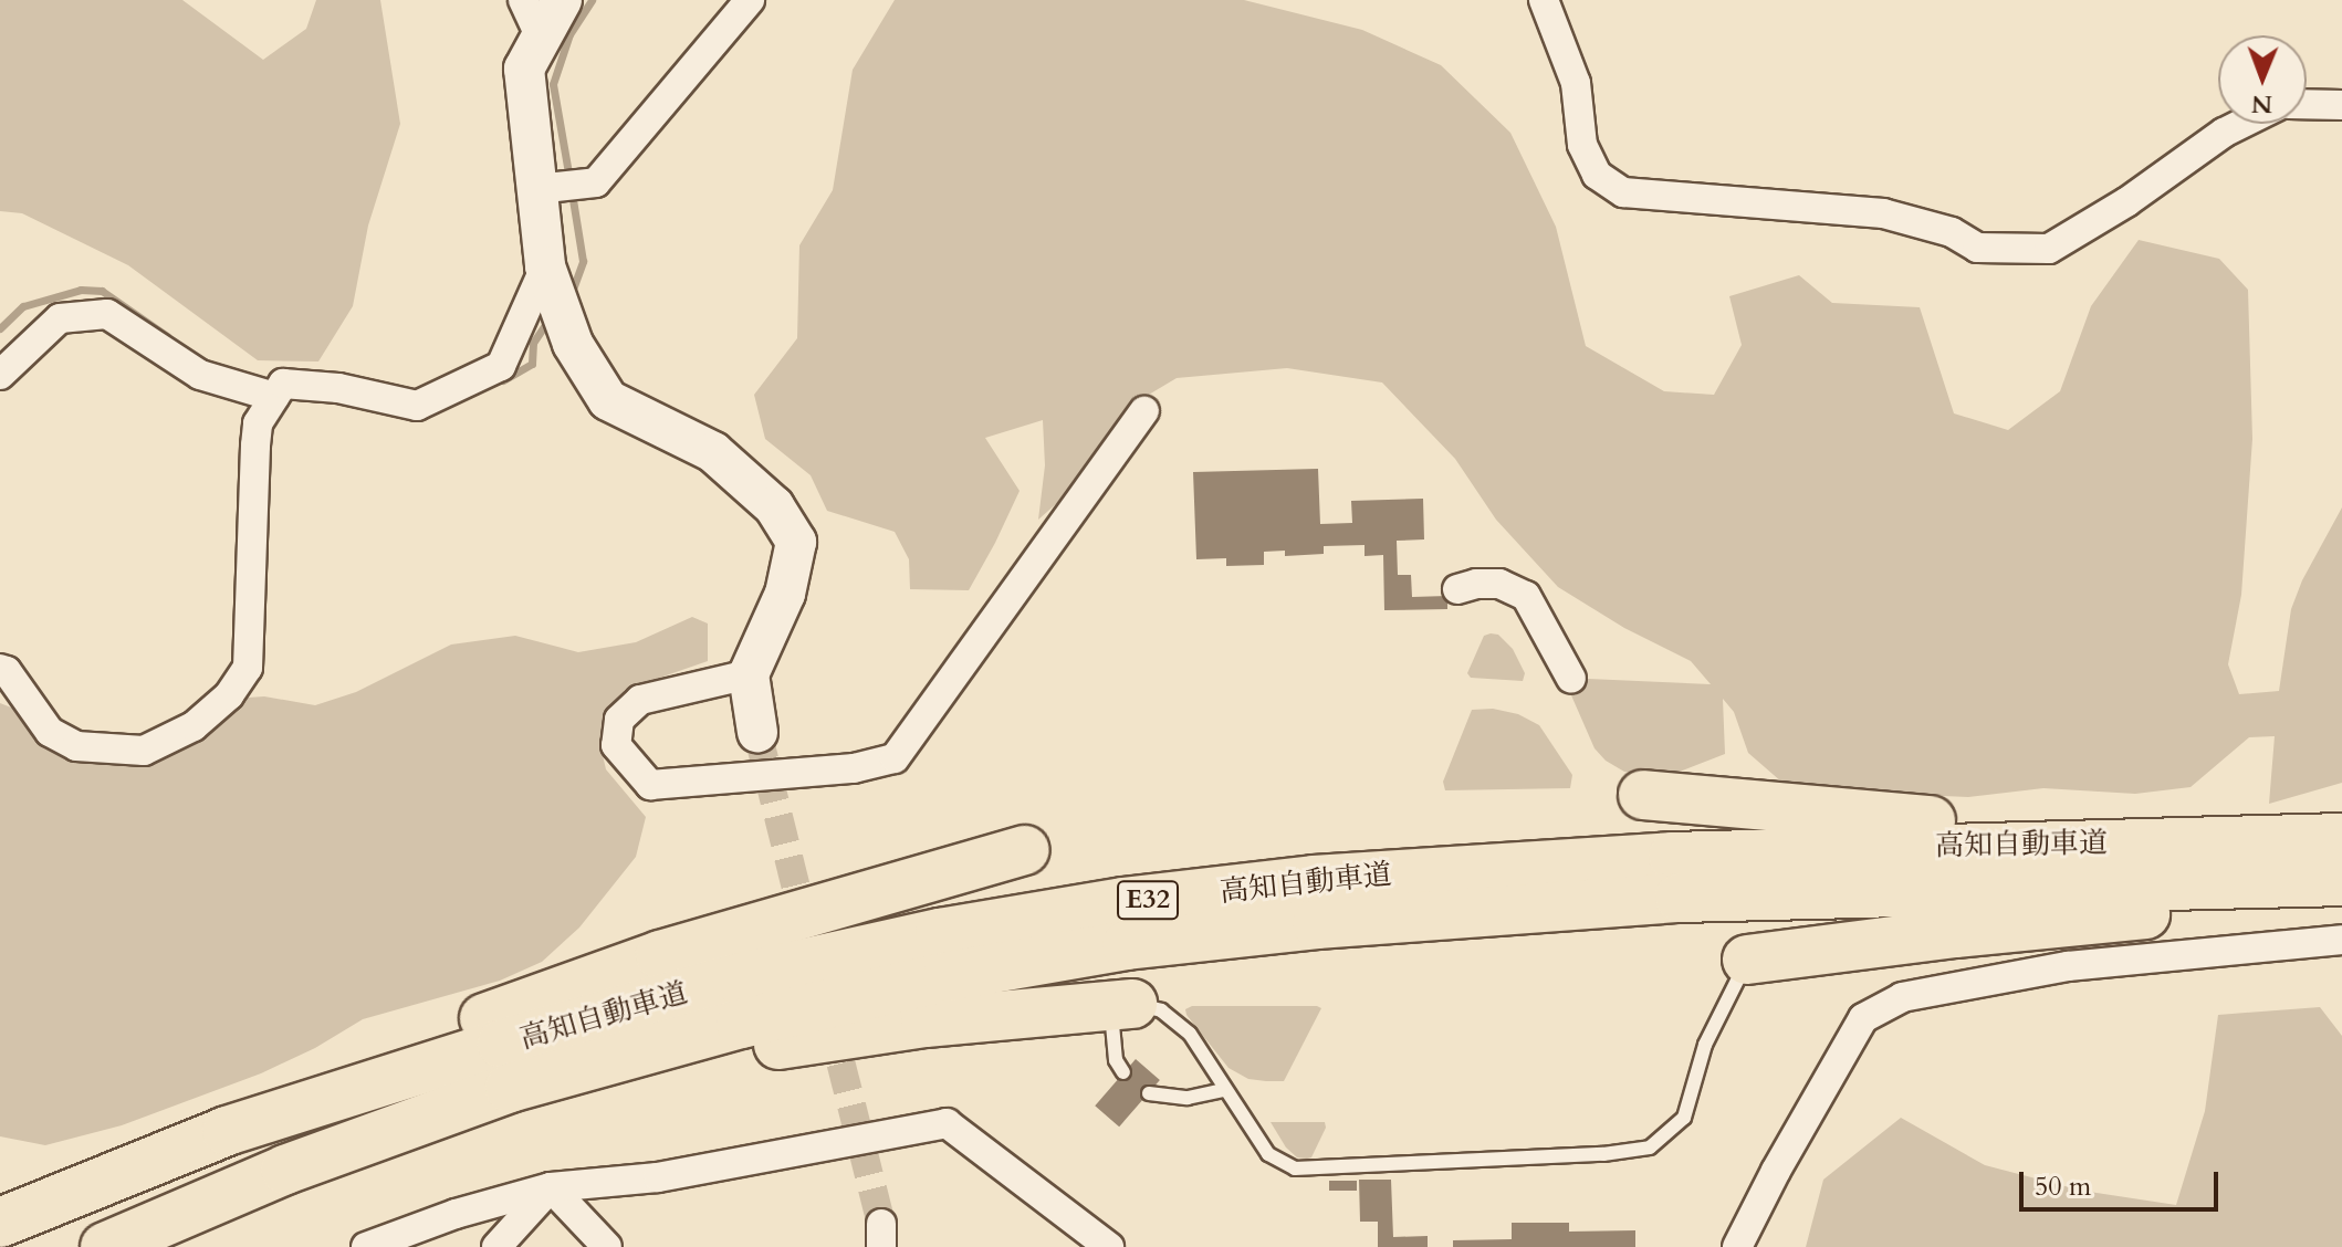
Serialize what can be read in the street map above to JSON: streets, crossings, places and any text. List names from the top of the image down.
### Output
{
  "streets": {
    "highway": ["高知自動車道", "E32"]
  },
  "scale_bar": "50 m",
  "north": "bottom"
}
